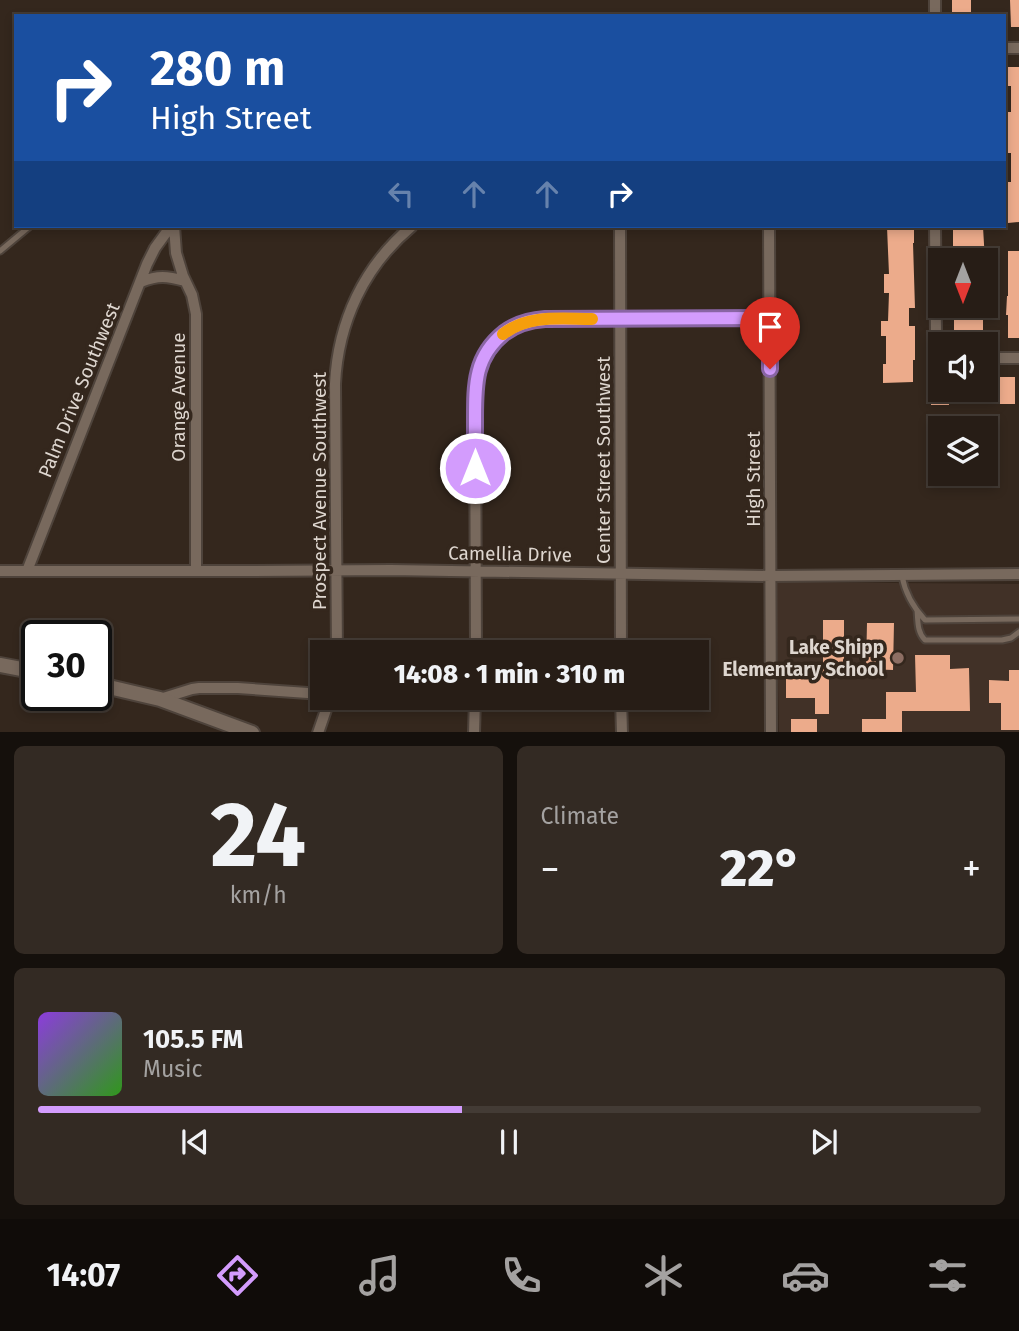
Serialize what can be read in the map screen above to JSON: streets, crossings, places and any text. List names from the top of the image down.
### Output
{
  "streets": {
    "street": [
      "Palm Drive Southwest",
      "Orange Avenue",
      "Center Street Southwest",
      "High Street",
      "Prospect Avenue Southwest",
      "Camellia Drive"
    ]
  },
  "crossings": [
    ["Palm Drive Southwest", "Camellia Drive"],
    ["Orange Avenue", "Camellia Drive"],
    ["Center Street Southwest", "Camellia Drive"],
    ["High Street", "Camellia Drive"],
    ["Prospect Avenue Southwest", "Camellia Drive"]
  ],
  "places": ["Lake Shipp Elementary School"],
  "north": "bottom",
  "page": {
    "turn": ["280 m", "High Street"],
    "limit": "30",
    "trip": "14:08 · 1 min · 310 m",
    "tile": [
      ["24", "km/h"],
      "Climate"
    ],
    "heat": ["−", "22°", "+"],
    "song": ["105.5 FM", "Music"],
    "tabs": "14:07"
  }
}
